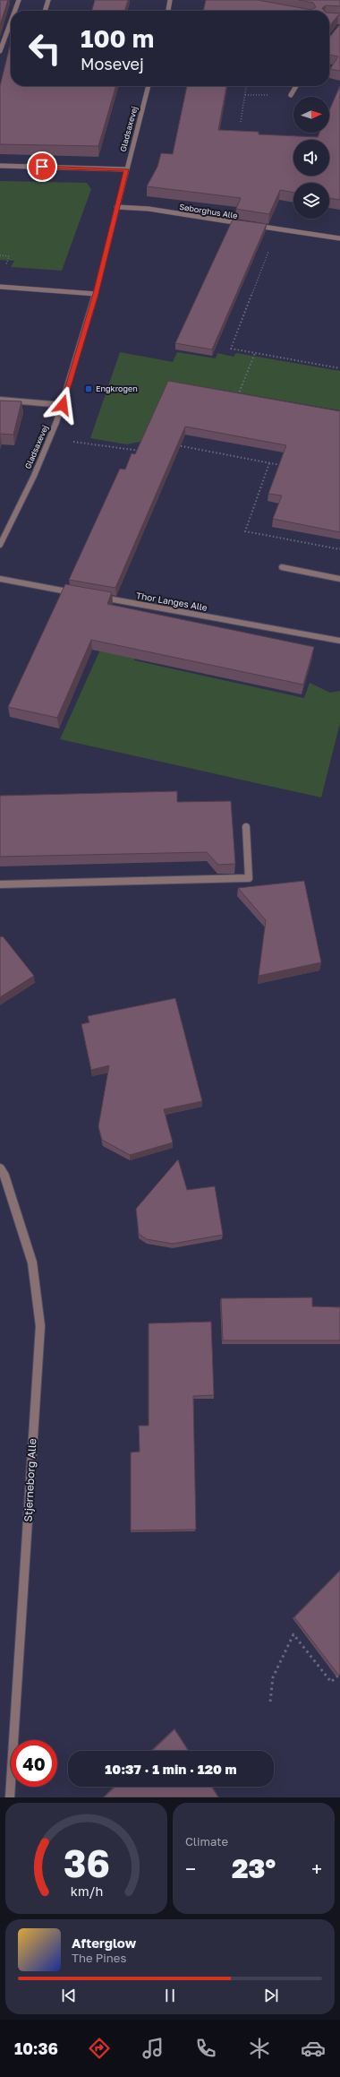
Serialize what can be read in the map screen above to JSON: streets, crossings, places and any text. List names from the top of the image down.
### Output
{
  "streets": {
    "street": [
      "Gladsaxevej",
      "Søborghus Alle",
      "Thor Langes Alle",
      "Stjerneborg Alle"
    ]
  },
  "crossings": [
    ["Gladsaxevej", "Søborghus Alle"]
  ],
  "places": {
    "transit": ["Engkrogen"]
  },
  "north": "right",
  "page": {
    "turn": ["100 m", "Mosevej"],
    "limit": "40",
    "trip": "10:37 · 1 min · 120 m",
    "tile": "Climate",
    "heat": ["−", "23°", "+"],
    "song": ["Afterglow", "The Pines"],
    "tabs": "10:36",
    "gauge": ["36", "km/h"]
  }
}
